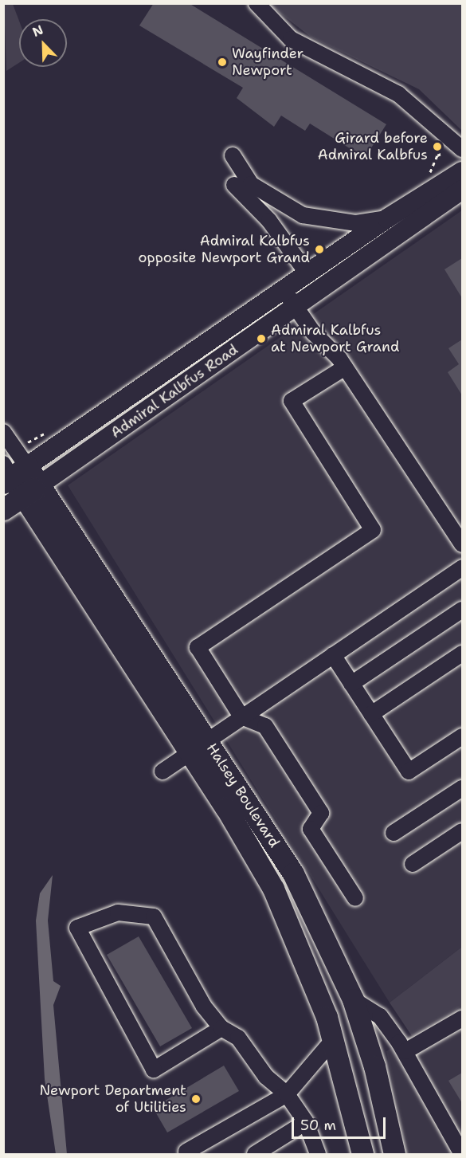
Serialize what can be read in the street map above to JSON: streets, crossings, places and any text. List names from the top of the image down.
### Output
{
  "streets": {
    "highway": ["Admiral Kalbfus Road", "Halsey Boulevard"]
  },
  "crossings": [
    ["Admiral Kalbfus Road", "Halsey Boulevard"]
  ],
  "places": [
    "Wayfinder Newport",
    "Girard before Admiral Kalbfus",
    "Admiral Kalbfus opposite Newport Grand",
    "Admiral Kalbfus at Newport Grand",
    "Newport Department of Utilities"
  ],
  "scale_bar": "50 m",
  "north": "top left"
}
